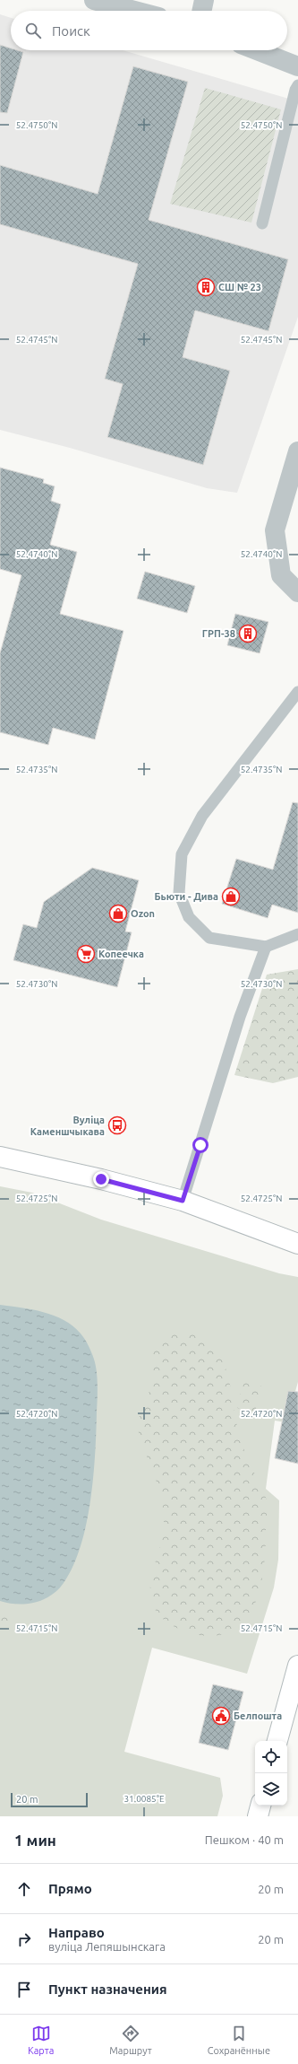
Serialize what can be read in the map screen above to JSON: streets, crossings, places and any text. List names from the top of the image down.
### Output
{
  "places": {
    "building": ["СШ № 23", "ГРП-38"],
    "shop": ["Бьюти - Дива", "Ozon"],
    "supermarket": ["Копеечка"],
    "bus stop": ["Вуліца Каменшчыкава"],
    "public building": ["Белпошта"]
  },
  "scale_bar": "20 m",
  "page": {
    "search": "Поиск",
    "scale": "20 m",
    "heading": ["1 мин", "Пешком · 40 m"],
    "list": [
      ["Прямо", "20 m"],
      ["Направо", "вуліца Лепяшынскага", "20 m"],
      "Пункт назначения"
    ],
    "nav": ["Карта", "Маршрут", "Сохранённые"]
  },
  "coordinates": [
    "52.4750°N",
    "52.4745°N",
    "52.4740°N",
    "52.4735°N",
    "52.4730°N",
    "52.4725°N",
    "52.4720°N",
    "52.4715°N",
    "31.0085°E"
  ]
}
